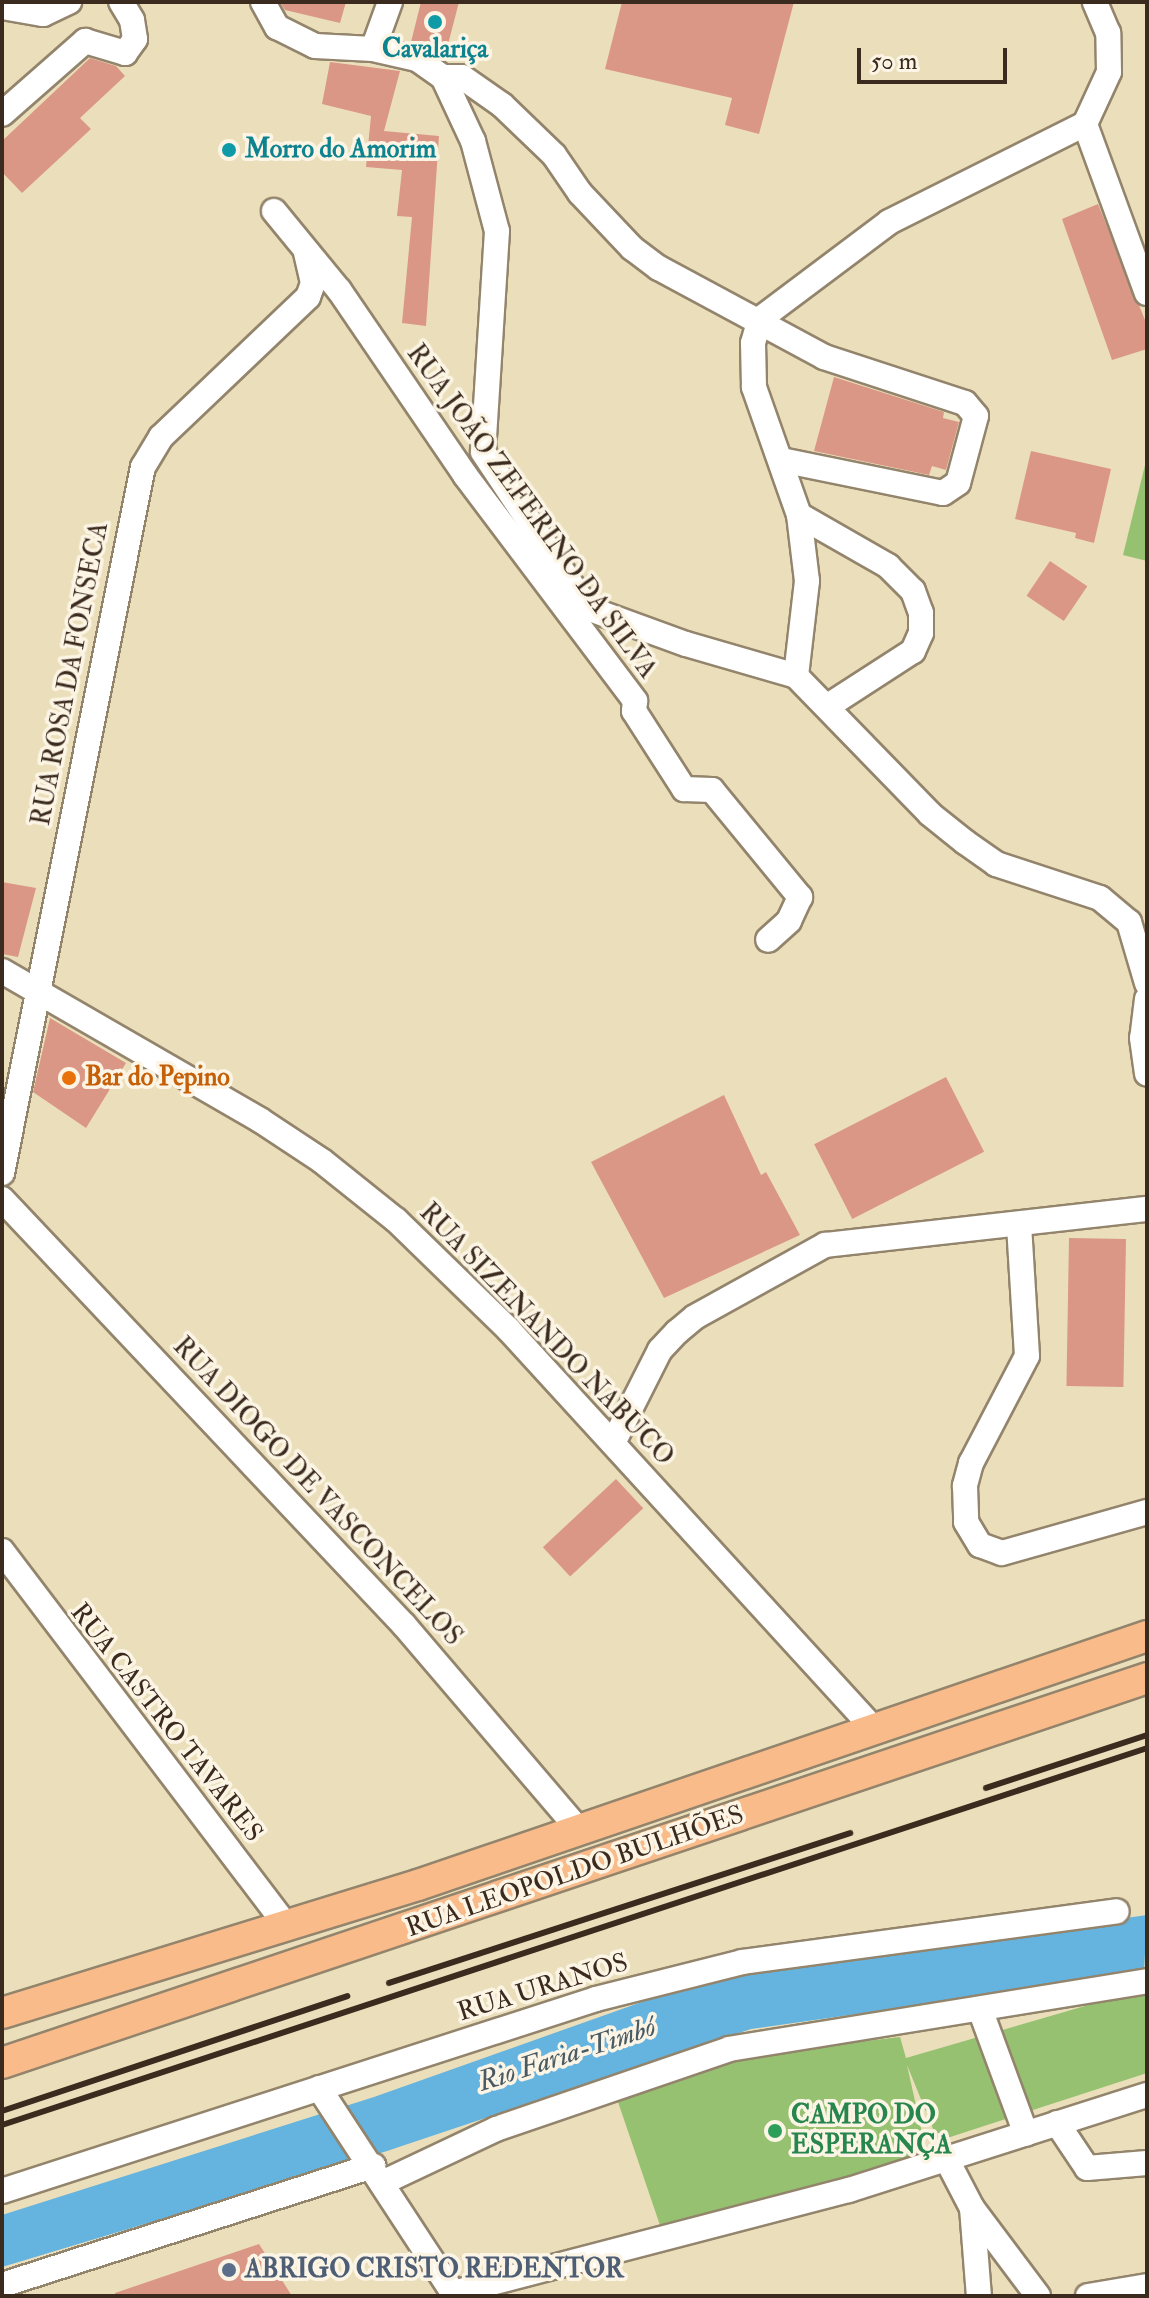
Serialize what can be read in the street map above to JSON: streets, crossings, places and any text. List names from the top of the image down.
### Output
{
  "streets": {
    "main road": ["RUA LEOPOLDO BULHÕES"],
    "street": [
      "RUA JOÃO ZEFERINO DA SILVA",
      "RUA ROSA DA FONSECA",
      "RUA SIZENANDO NABUCO",
      "RUA DIOGO DE VASCONCELOS",
      "RUA CASTRO TAVARES",
      "RUA URANOS"
    ]
  },
  "crossings": [
    ["RUA JOÃO ZEFERINO DA SILVA", "RUA ROSA DA FONSECA"],
    ["RUA ROSA DA FONSECA", "RUA SIZENANDO NABUCO"],
    ["RUA SIZENANDO NABUCO", "RUA LEOPOLDO BULHÕES"],
    ["RUA DIOGO DE VASCONCELOS", "RUA LEOPOLDO BULHÕES"],
    ["RUA CASTRO TAVARES", "RUA LEOPOLDO BULHÕES"]
  ],
  "water": ["Rio Faria-Timbó"],
  "places": [
    "Cavalariça",
    "Morro do Amorim",
    "Bar do Pepino",
    "CAMPO DO ESPERANÇA",
    "ABRIGO CRISTO REDENTOR"
  ],
  "scale_bar": "50 m"
}
